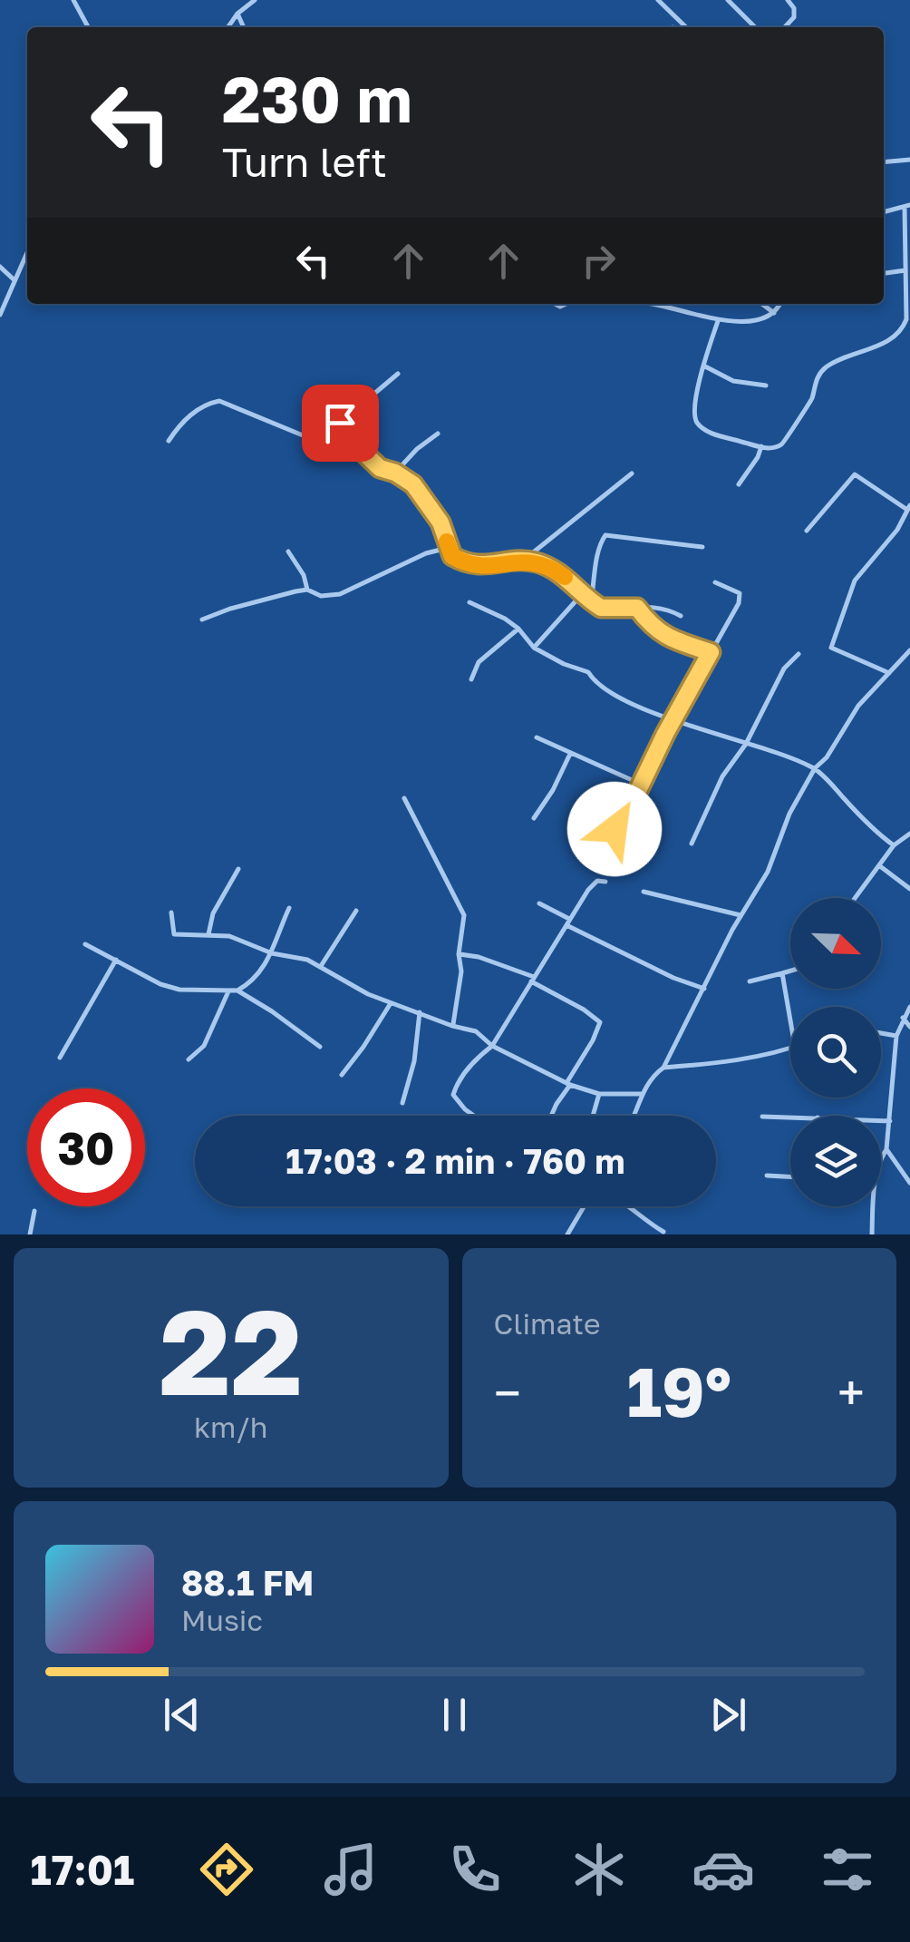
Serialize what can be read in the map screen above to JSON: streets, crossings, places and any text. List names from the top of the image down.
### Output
{
  "north": "bottom right",
  "page": {
    "turn": ["230 m", "Turn left"],
    "limit": "30",
    "trip": "17:03 · 2 min · 760 m",
    "tile": [
      ["22", "km/h"],
      "Climate"
    ],
    "heat": ["−", "19°", "+"],
    "song": ["88.1 FM", "Music"],
    "tabs": "17:01"
  }
}
